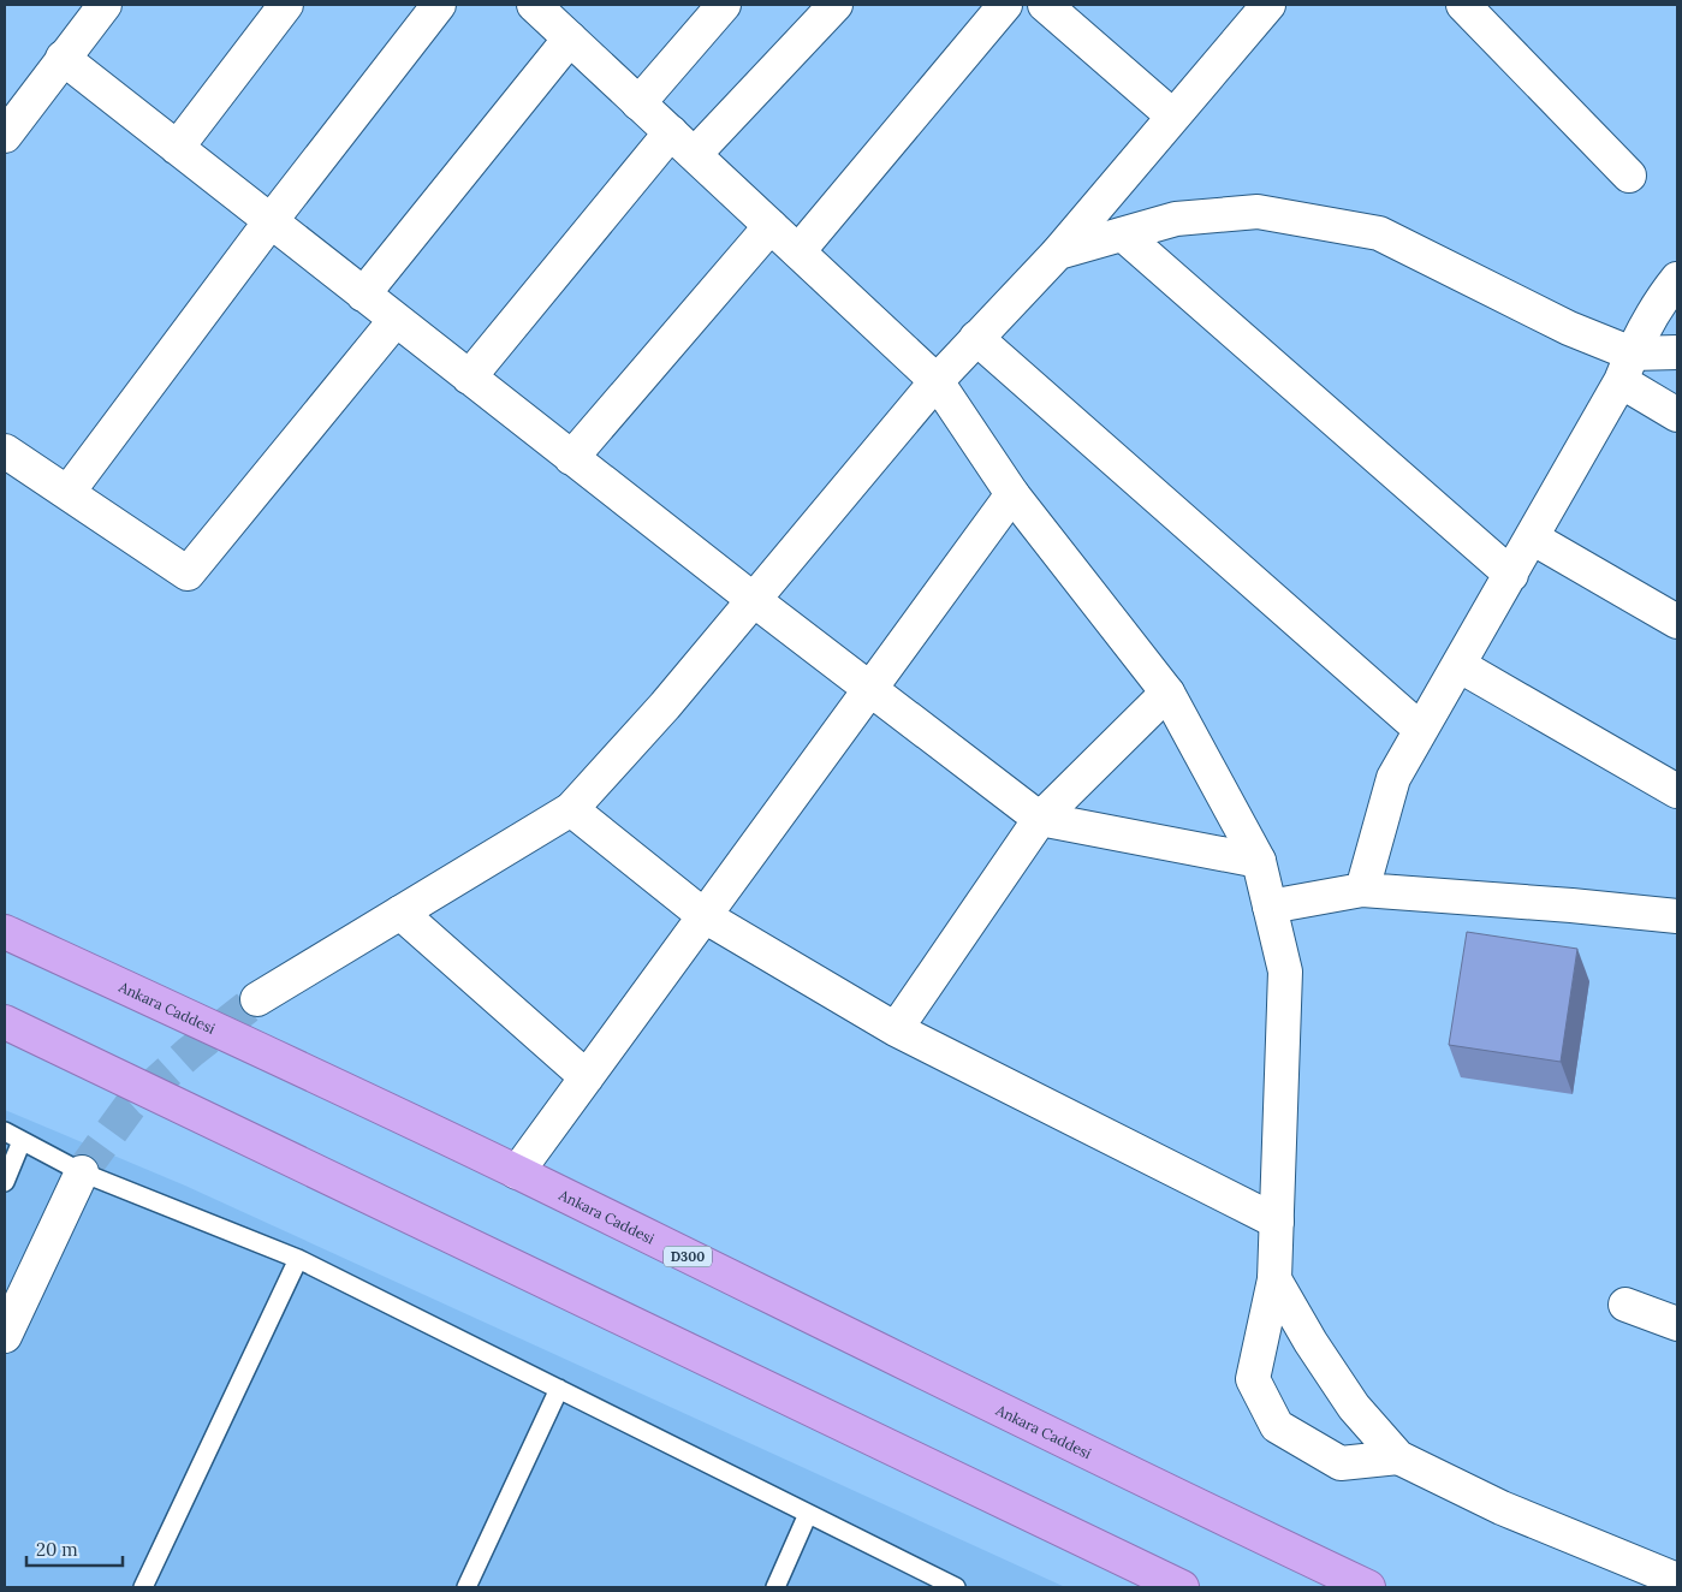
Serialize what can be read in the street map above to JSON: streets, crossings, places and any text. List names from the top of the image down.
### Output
{
  "streets": {
    "highway": ["Ankara Caddesi", "D300"]
  },
  "scale_bar": "20 m"
}
